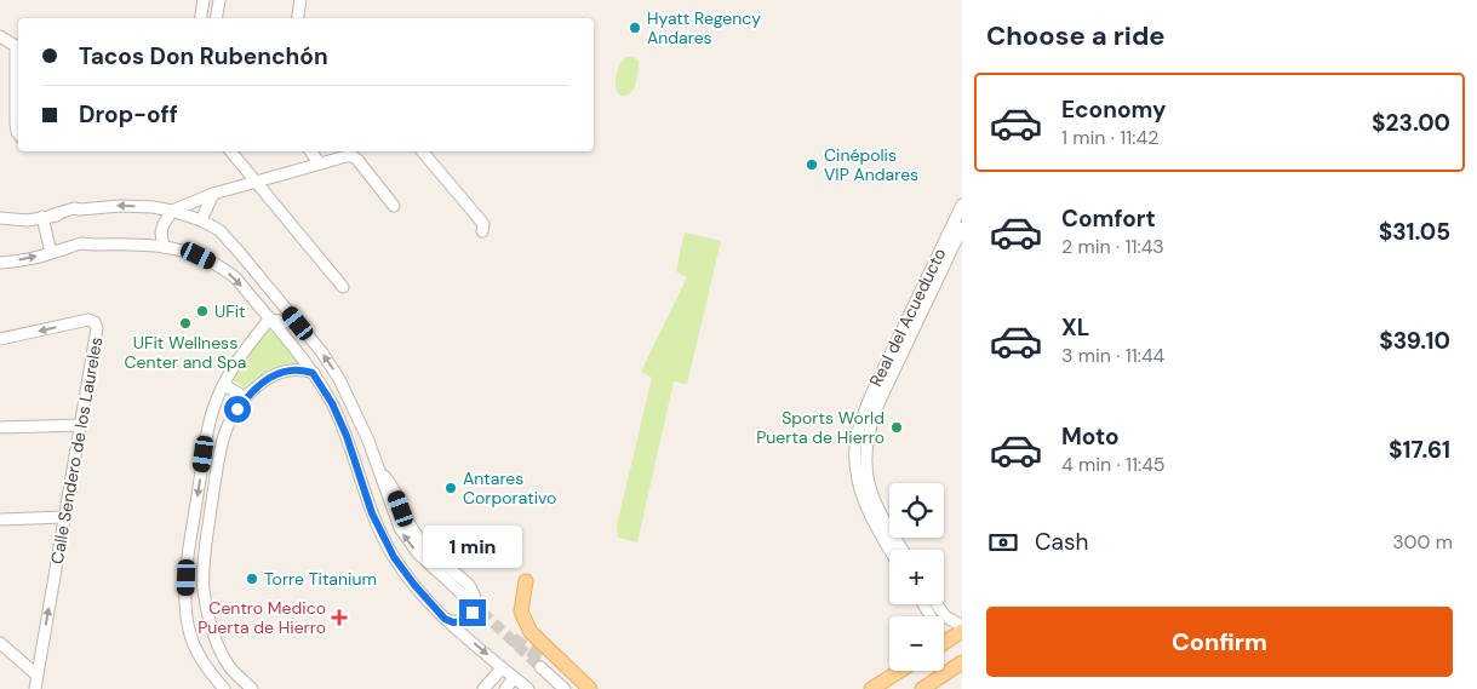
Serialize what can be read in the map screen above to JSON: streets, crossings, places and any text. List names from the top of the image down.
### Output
{
  "streets": {
    "street": ["Real del Acueducto", "Calle Sendero de los Laureles"]
  },
  "places": {
    "other": [
      "Hyatt Regency Andares",
      "Cinépolis VIP Andares",
      "UFit",
      "UFit Wellness Center and Spa",
      "Sports World Puerta de Hierro",
      "Antares Corporativo",
      "Torre Titanium"
    ],
    "health": ["Centro Medico Puerta de Hierro"]
  },
  "page": {
    "heading": "Choose a ride",
    "banner": ["Tacos Don Rubenchón", "Drop-off"],
    "list": [
      {
        "name": "Economy",
        "note": "1 min · 11:42",
        "value": "$23.00"
      },
      {
        "name": "Comfort",
        "note": "2 min · 11:43",
        "value": "$31.05"
      },
      {
        "name": "XL",
        "note": "3 min · 11:44",
        "value": "$39.10"
      },
      {
        "name": "Moto",
        "note": "4 min · 11:45",
        "value": "$17.61"
      }
    ],
    "map_buttons": ["+", "−"],
    "pay": ["Cash", "300 m"],
    "bubble": "1 min",
    "buttons": "Confirm"
  }
}
